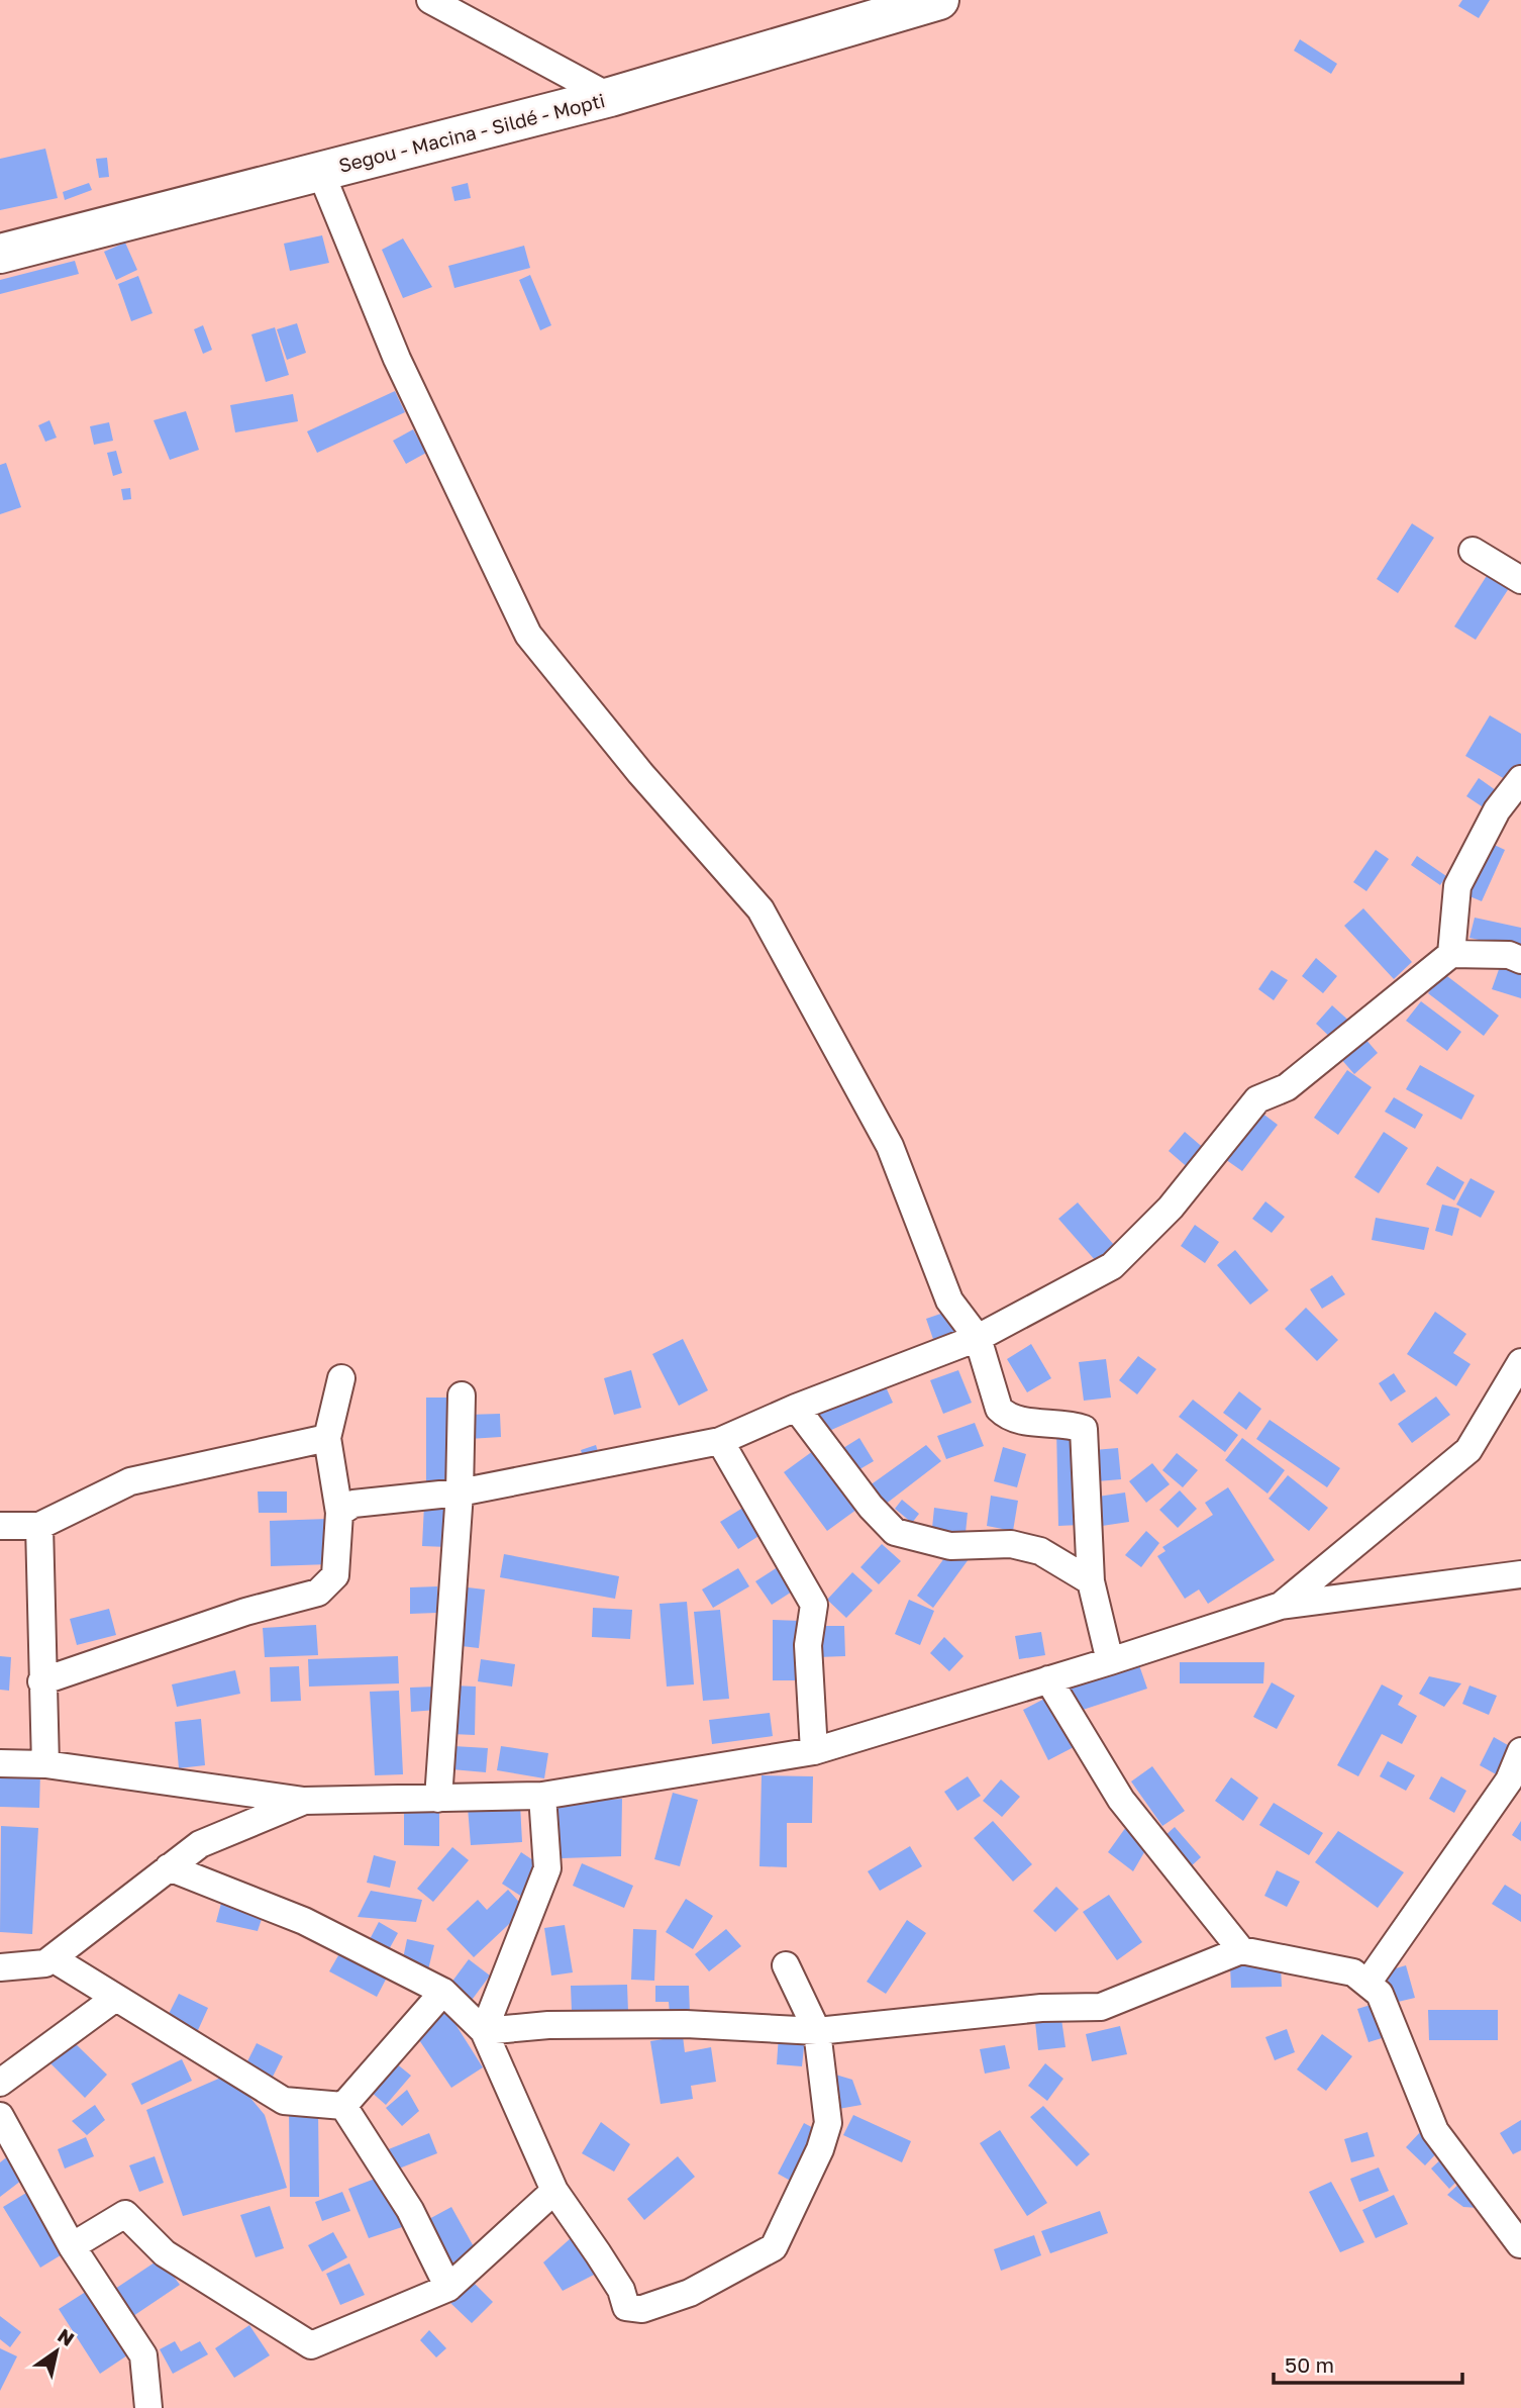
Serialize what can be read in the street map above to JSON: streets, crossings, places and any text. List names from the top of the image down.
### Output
{
  "streets": {
    "main road": ["Segou - Macina - Sildé - Mopti"]
  },
  "scale_bar": "50 m",
  "north": "top right"
}
